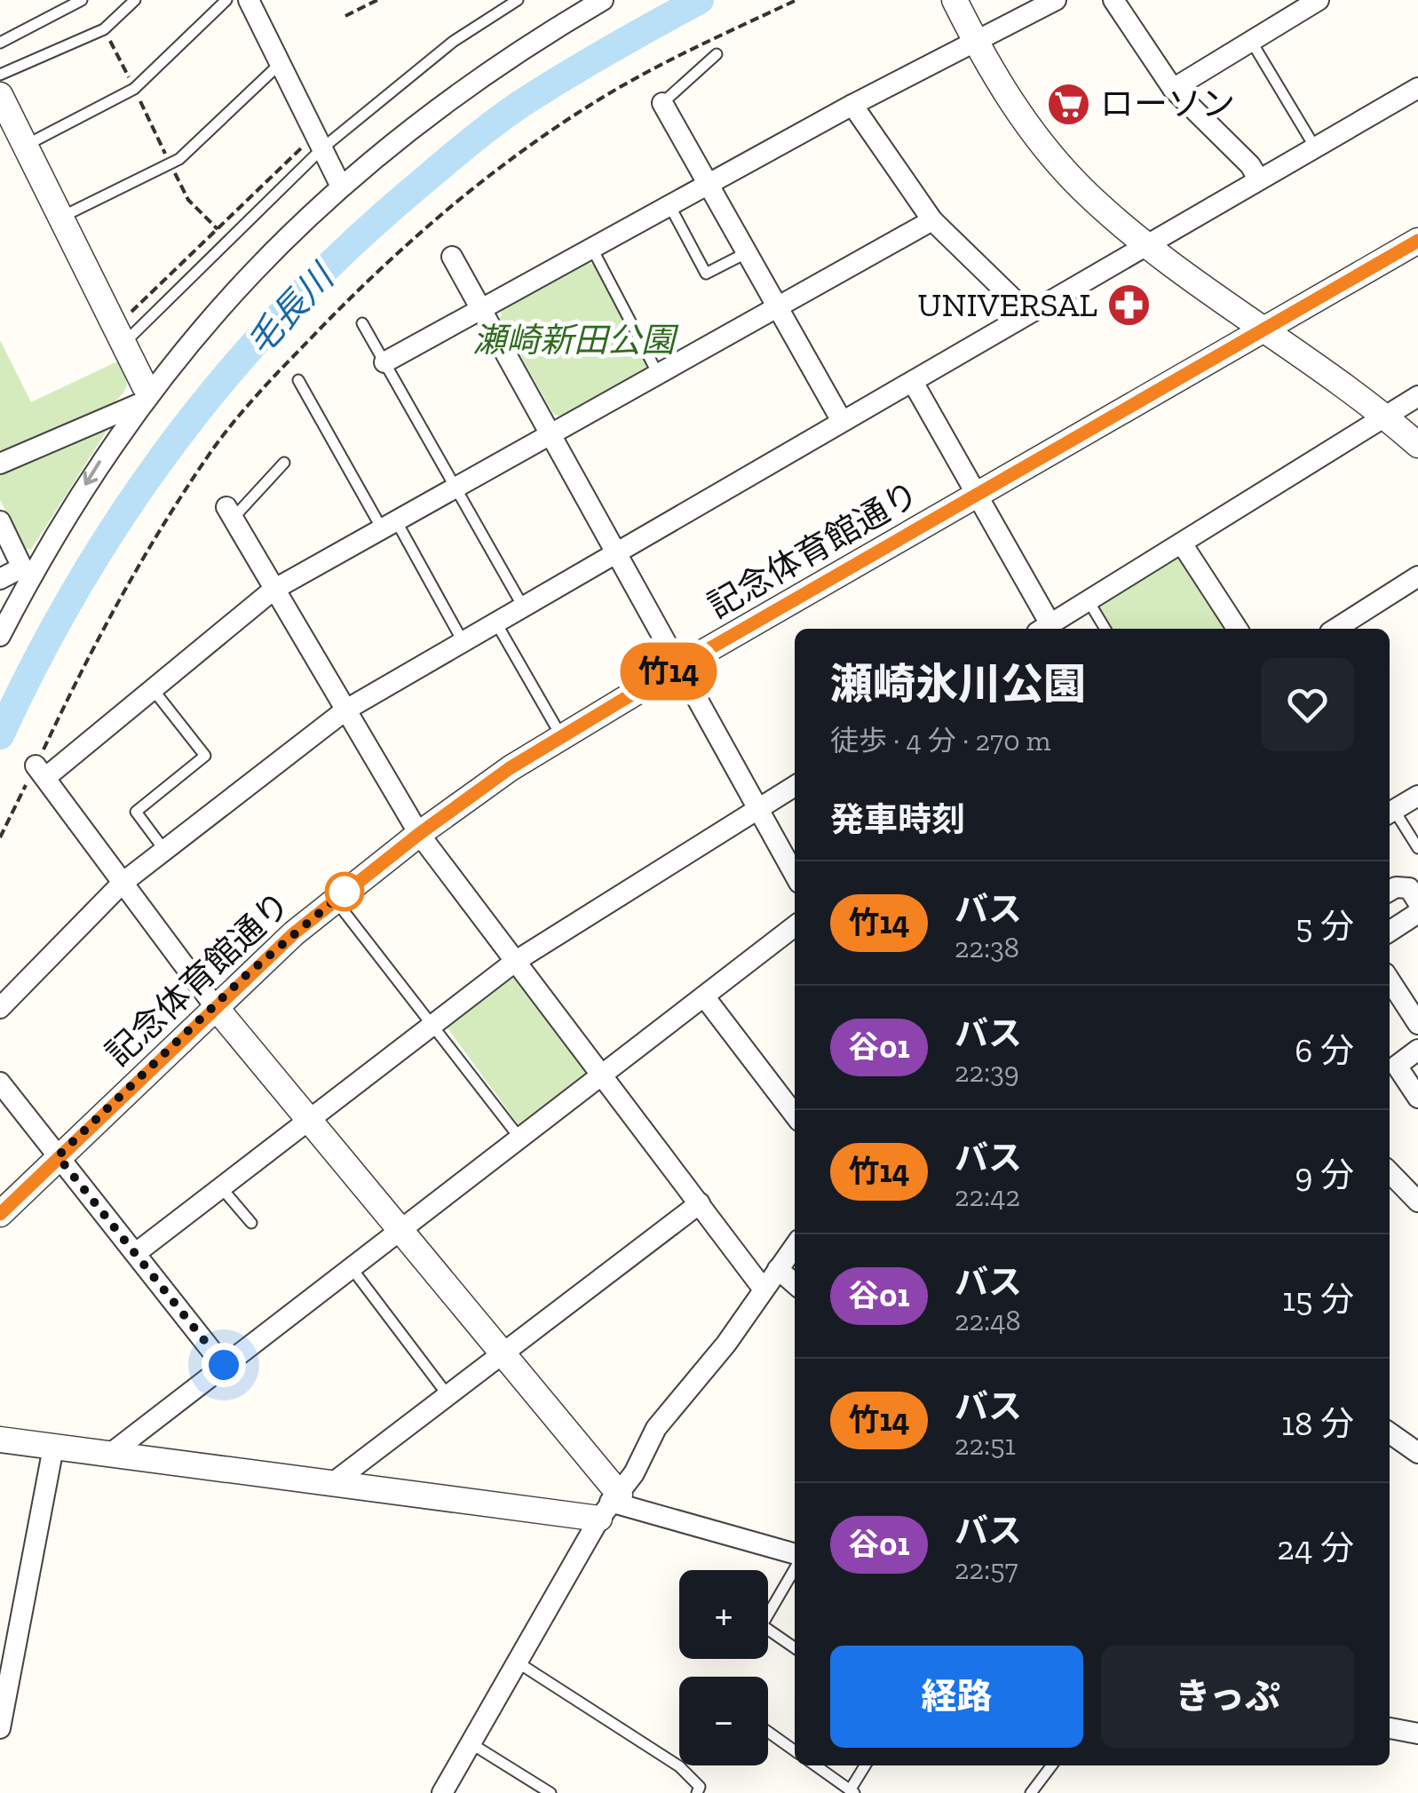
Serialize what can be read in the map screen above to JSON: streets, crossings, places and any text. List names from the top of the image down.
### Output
{
  "streets": {
    "street": ["記念体育館通り"]
  },
  "water": ["毛長川"],
  "parks": ["瀬崎新田公園"],
  "places": {
    "supermarket": ["ローソン"],
    "pharmacy": ["UNIVERSAL"]
  },
  "lines": ["bus line 竹14"],
  "page": {
    "on_map": "竹14",
    "heading": [
      ["瀬崎氷川公園", "徒歩 · 4 分 · 270 m"],
      "発車時刻"
    ],
    "list": [
      {
        "mark": "竹14",
        "name": "バス",
        "note": "22:38",
        "value": "5 分"
      },
      {
        "mark": "谷01",
        "name": "バス",
        "note": "22:39",
        "value": "6 分"
      },
      {
        "mark": "竹14",
        "name": "バス",
        "note": "22:42",
        "value": "9 分"
      },
      {
        "mark": "谷01",
        "name": "バス",
        "note": "22:48",
        "value": "15 分"
      },
      {
        "mark": "竹14",
        "name": "バス",
        "note": "22:51",
        "value": "18 分"
      },
      {
        "mark": "谷01",
        "name": "バス",
        "note": "22:57",
        "value": "24 分"
      }
    ],
    "map_buttons": ["+", "−"],
    "buttons": ["経路", "きっぷ"]
  }
}
